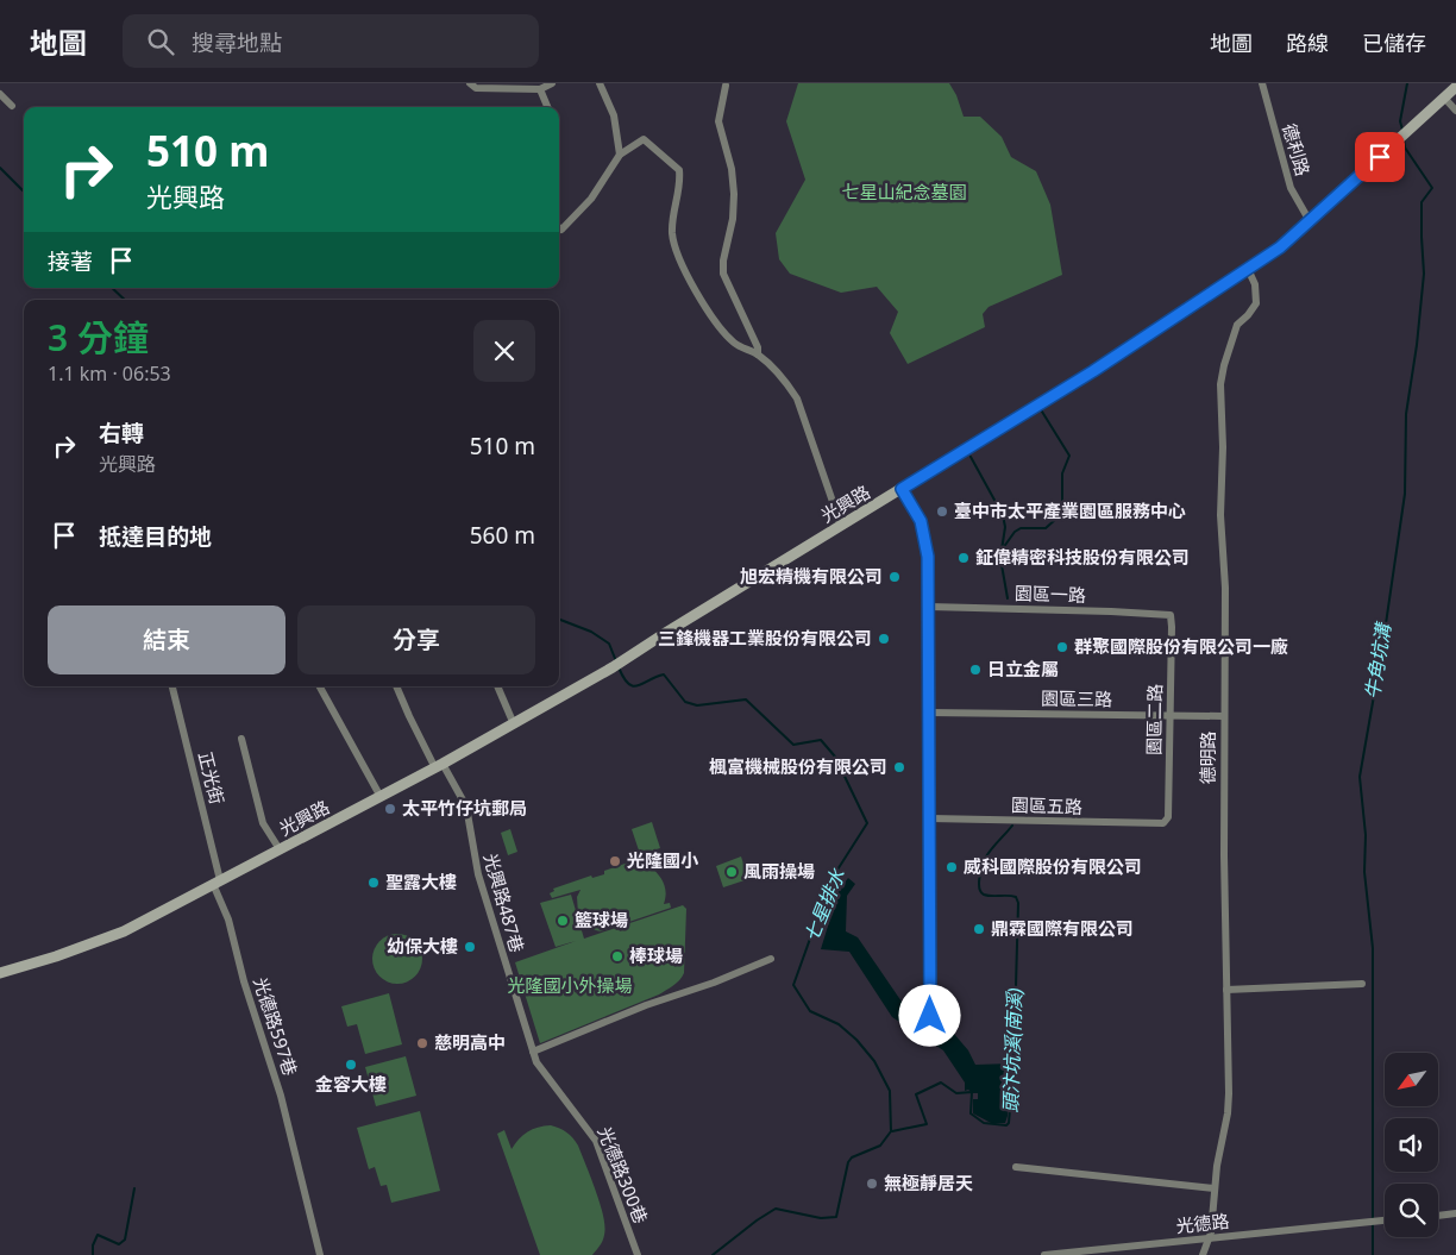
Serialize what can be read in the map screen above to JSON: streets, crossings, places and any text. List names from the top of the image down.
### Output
{
  "streets": {
    "main road": ["光興路"],
    "street": [
      "德利路",
      "園區一路",
      "園區三路",
      "園區二路",
      "德明路",
      "正光街",
      "園區五路",
      "光興路487巷",
      "光德路597巷",
      "光德路300巷",
      "光德路"
    ]
  },
  "crossings": [
    ["德利路", "光興路"],
    ["光興路", "德明路"],
    ["光興路", "正光街"],
    ["光興路", "光興路487巷"],
    ["光興路", "光德路597巷"],
    ["園區一路", "園區二路"],
    ["園區三路", "園區二路"],
    ["園區三路", "德明路"],
    ["園區二路", "園區五路"],
    ["德明路", "光德路"],
    ["正光街", "光德路597巷"],
    ["光興路487巷", "光德路300巷"]
  ],
  "water": ["牛角坑溝", "七星排水", "頭汴坑溪(南溪)"],
  "parks": ["七星山紀念墓園", "光隆國小外操場"],
  "places": [
    "臺中市太平產業園區服務中心",
    "鉦偉精密科技股份有限公司",
    "旭宏精機有限公司",
    "三鋒機器工業股份有限公司",
    "群聚國際股份有限公司一廠",
    "日立金屬",
    "楓富機械股份有限公司",
    "太平竹仔坑郵局",
    "光隆國小",
    "威科國際股份有限公司",
    "風雨操場",
    "聖露大樓",
    "籃球場",
    "鼎霖國際有限公司",
    "幼保大樓",
    "棒球場",
    "慈明高中",
    "金容大樓",
    "無極靜居天"
  ],
  "north": "bottom left",
  "page": {
    "header": "地圖",
    "search": "搜尋地點",
    "nav": ["地圖", "路線", "已儲存"],
    "turn": ["510 m", "光興路"],
    "then": "接著",
    "heading": ["3 分鐘", "1.1 km · 06:53"],
    "list": [
      {
        "name": "右轉",
        "note": "光興路",
        "value": "510 m"
      },
      {
        "name": "抵達目的地",
        "value": "560 m"
      }
    ],
    "buttons": ["結束", "分享"]
  }
}
